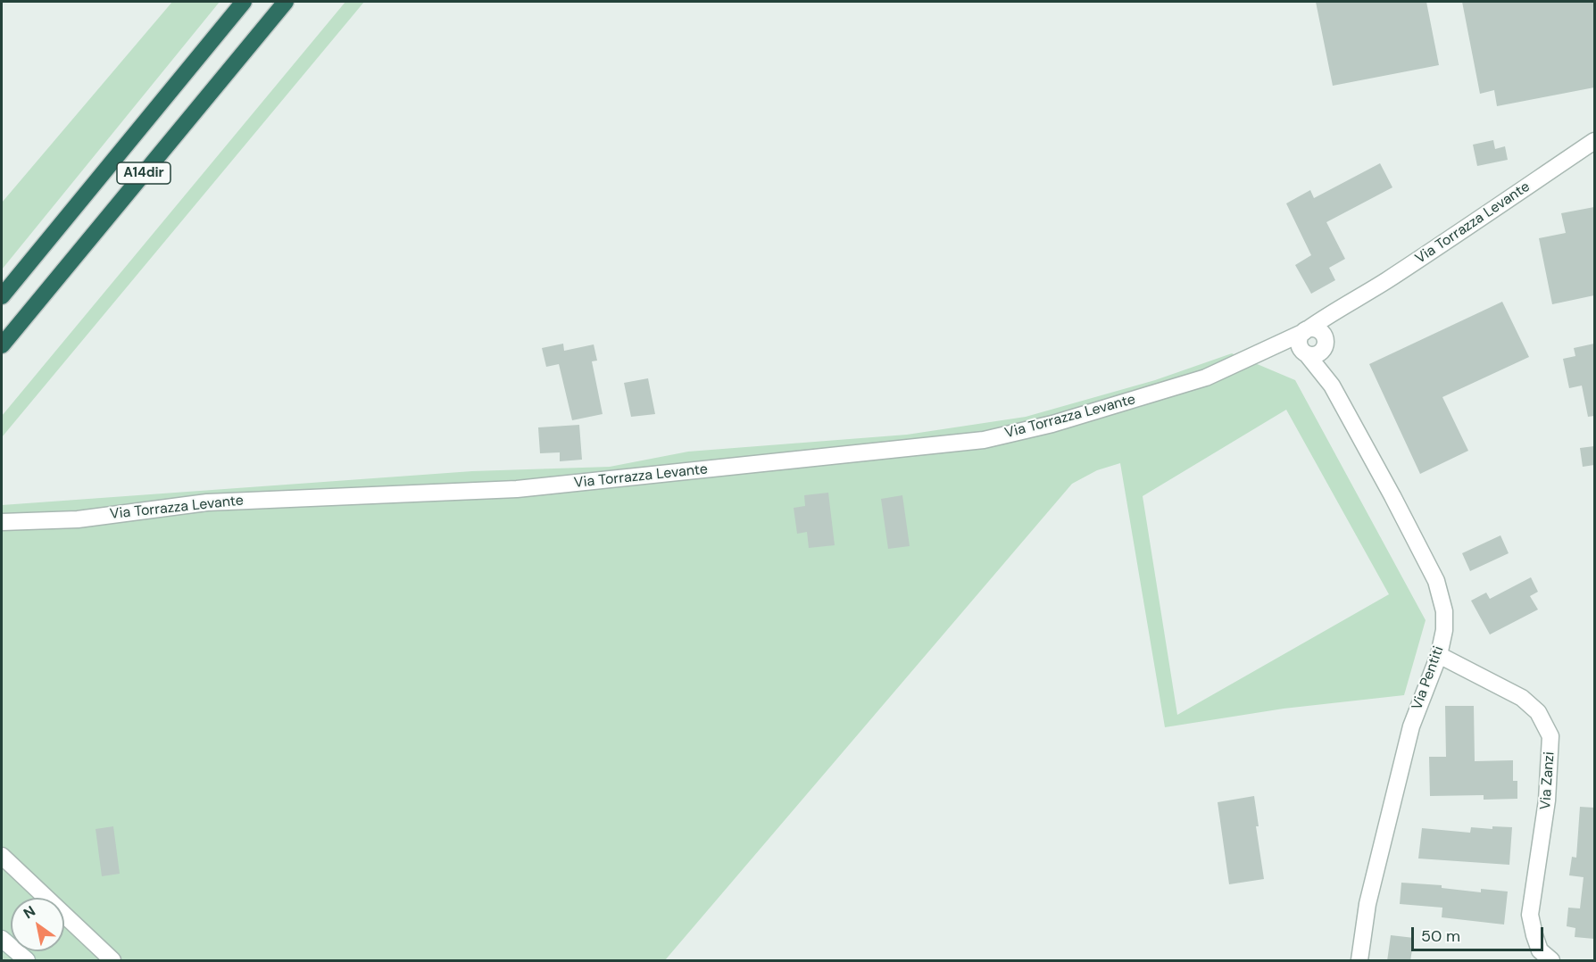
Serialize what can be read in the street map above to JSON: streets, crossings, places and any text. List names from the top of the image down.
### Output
{
  "streets": {
    "highway": ["A14dir"],
    "street": ["Via Torrazza Levante", "Via Pentiti", "Via Zanzi"]
  },
  "crossings": [
    ["Via Torrazza Levante", "Via Pentiti"],
    ["Via Pentiti", "Via Zanzi"]
  ],
  "scale_bar": "50 m",
  "north": "top left"
}
